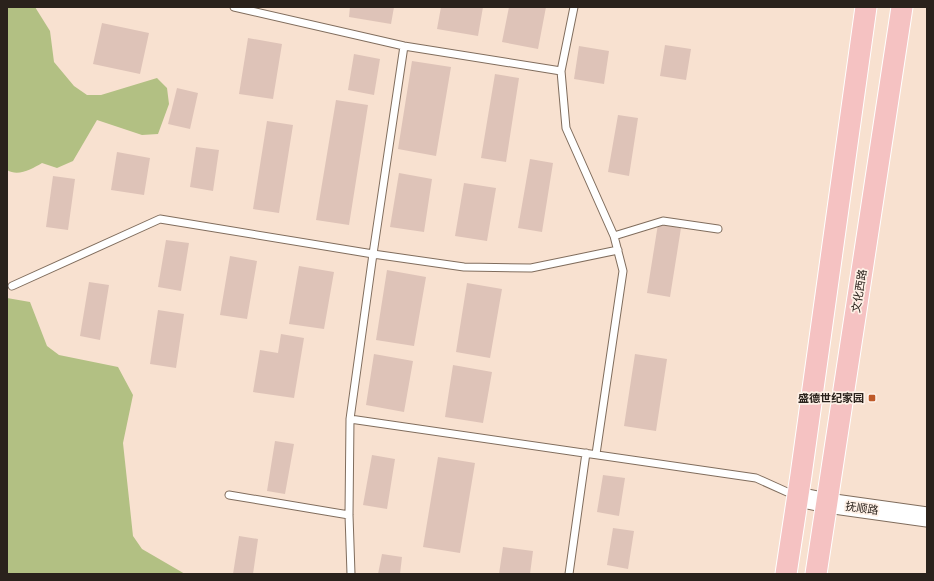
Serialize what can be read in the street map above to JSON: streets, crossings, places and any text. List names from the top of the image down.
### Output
{
  "streets": {
    "main road": ["文化西路"],
    "street": ["抚顺路"]
  },
  "crossings": [
    ["文化西路", "抚顺路"]
  ],
  "places": {
    "transit": ["盛德世纪家园"]
  }
}
